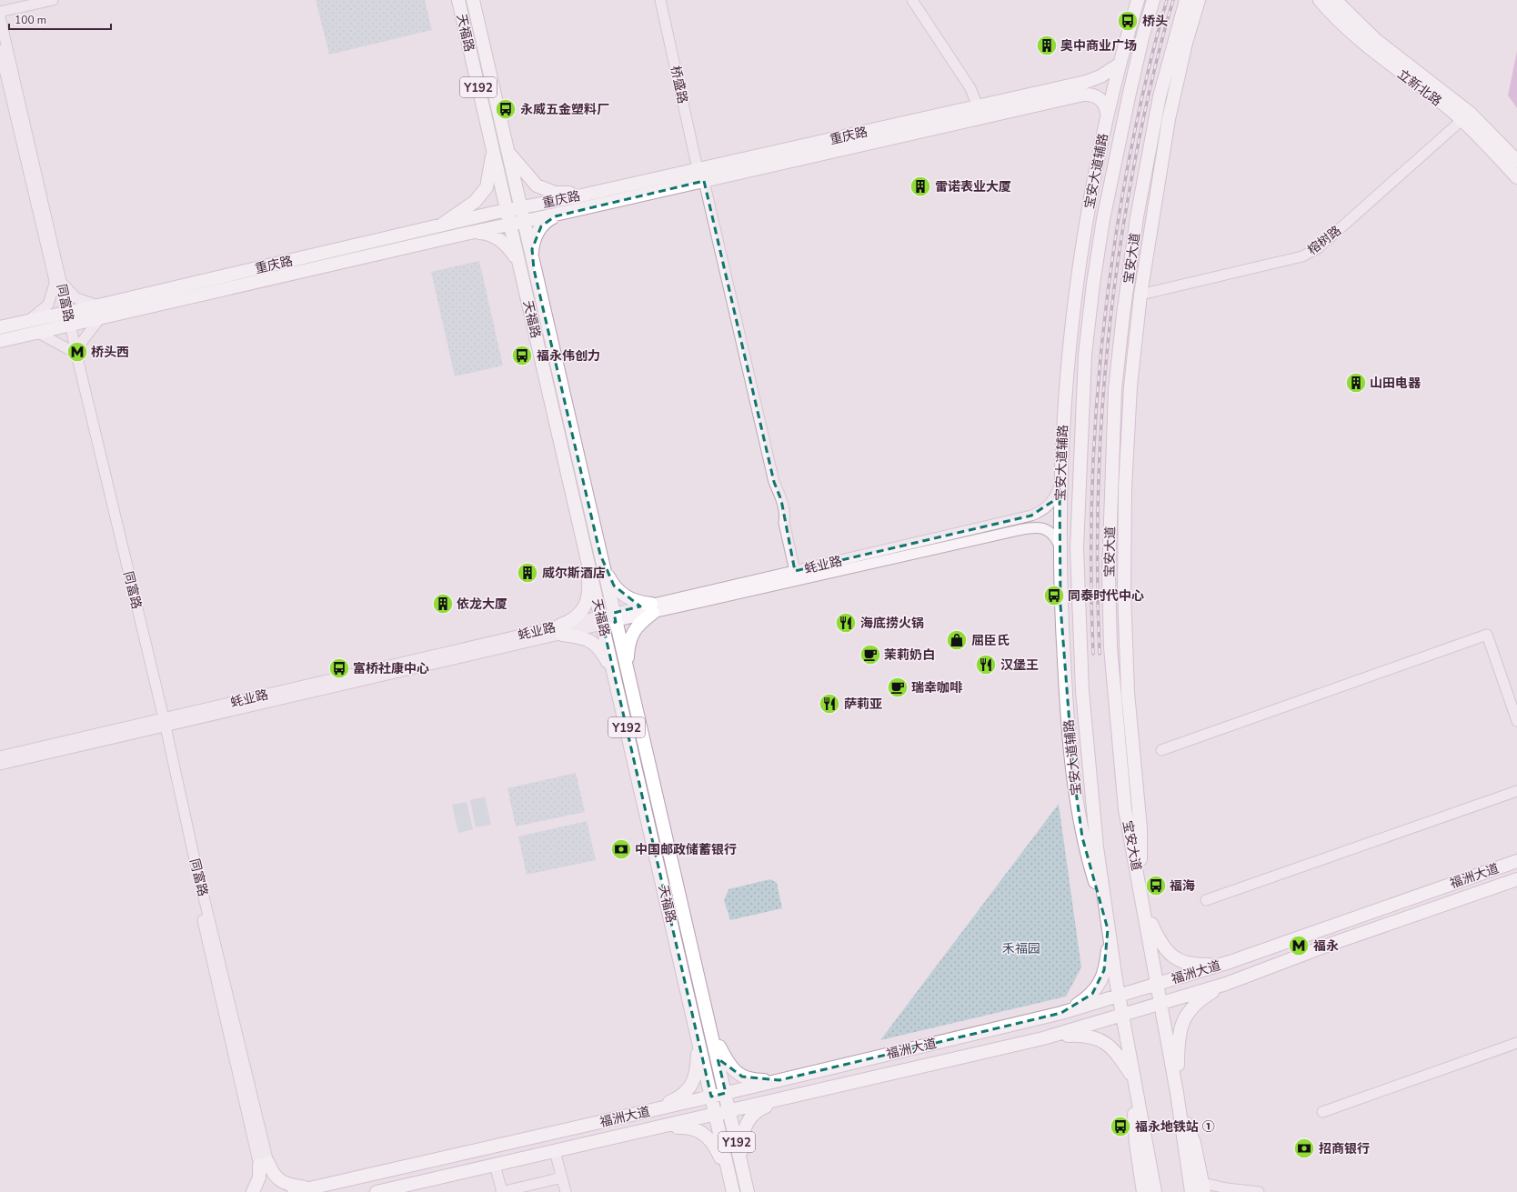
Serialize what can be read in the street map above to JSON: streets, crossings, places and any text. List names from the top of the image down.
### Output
{
  "streets": {
    "main road": [
      "天福路",
      "Y192",
      "立新北路",
      "重庆路",
      "宝安大道辅路",
      "宝安大道",
      "福洲大道"
    ],
    "street": [
      "桥盛路",
      "榕树路",
      "同富路",
      "蚝业路"
    ]
  },
  "crossings": [
    ["天福路", "Y192"],
    ["天福路", "重庆路"],
    ["天福路", "蚝业路"],
    ["天福路", "福洲大道"],
    ["桥盛路", "重庆路"],
    ["Y192", "重庆路"],
    ["立新北路", "榕树路"],
    ["重庆路", "宝安大道辅路"],
    ["重庆路", "同富路"],
    ["宝安大道辅路", "蚝业路"],
    ["宝安大道", "福洲大道"],
    ["同富路", "蚝业路"]
  ],
  "parks": ["禾福园"],
  "places": {
    "bus stop": [
      "桥头",
      "永威五金塑料厂",
      "福永伟创力",
      "同泰时代中心",
      "富桥社康中心",
      "福海",
      "福永地铁站 ①"
    ],
    "building": [
      "奥中商业广场",
      "雷诺表业大厦",
      "山田电器",
      "威尔斯酒店",
      "依龙大厦"
    ],
    "metro station": ["桥头西", "福永"],
    "restaurant": ["海底捞火锅", "汉堡王", "萨莉亚"],
    "shop": ["屈臣氏"],
    "cafe": ["茉莉奶白", "瑞幸咖啡"],
    "bank": ["中国邮政储蓄银行", "招商银行"]
  },
  "scale_bar": "100 m"
}
